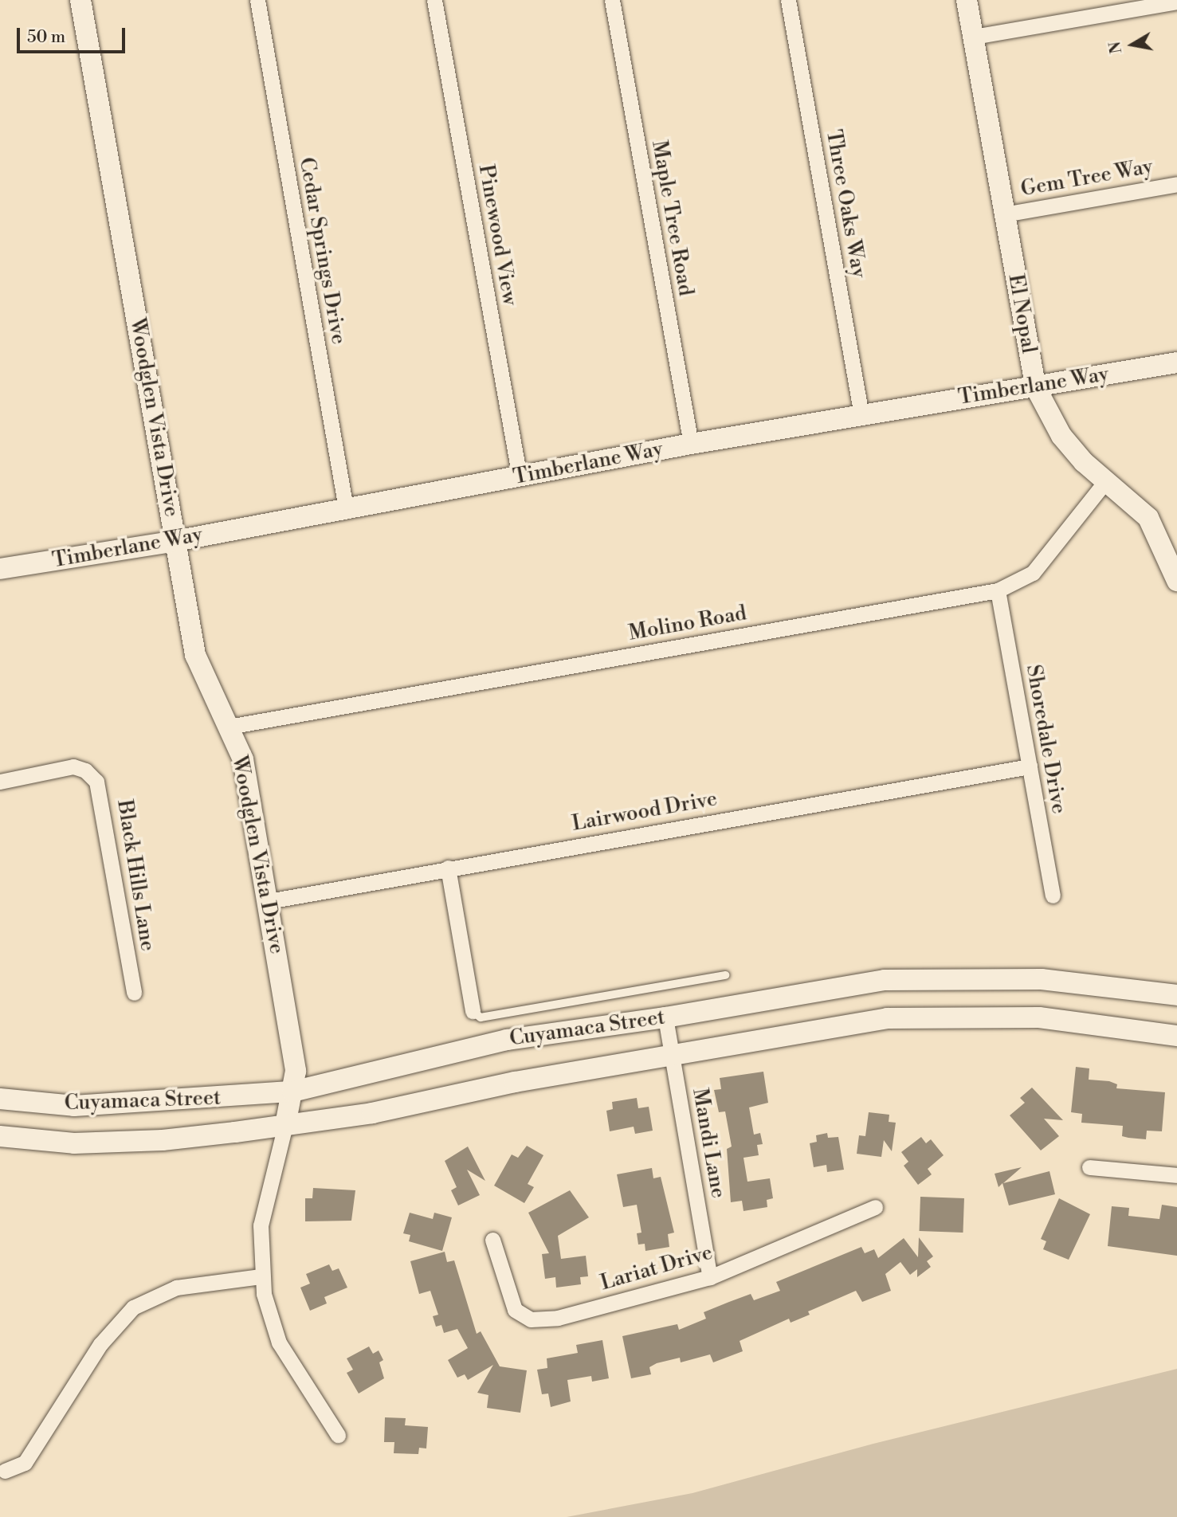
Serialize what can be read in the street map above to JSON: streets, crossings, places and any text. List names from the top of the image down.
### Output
{
  "streets": {
    "main road": [
      "El Nopal",
      "Timberlane Way",
      "Woodglen Vista Drive",
      "Cuyamaca Street"
    ],
    "street": [
      "Gem Tree Way",
      "Three Oaks Way",
      "Maple Tree Road",
      "Pinewood View",
      "Cedar Springs Drive",
      "Molino Road",
      "Shoredale Drive",
      "Lairwood Drive",
      "Black Hills Lane",
      "Mandi Lane",
      "Lariat Drive"
    ]
  },
  "crossings": [
    ["Gem Tree Way", "El Nopal"],
    ["Three Oaks Way", "Timberlane Way"],
    ["Maple Tree Road", "Timberlane Way"],
    ["Pinewood View", "Timberlane Way"],
    ["Cedar Springs Drive", "Timberlane Way"],
    ["El Nopal", "Timberlane Way"],
    ["El Nopal", "Molino Road"],
    ["Timberlane Way", "Woodglen Vista Drive"],
    ["Woodglen Vista Drive", "Molino Road"],
    ["Woodglen Vista Drive", "Lairwood Drive"],
    ["Woodglen Vista Drive", "Cuyamaca Street"],
    ["Molino Road", "Shoredale Drive"],
    ["Shoredale Drive", "Lairwood Drive"],
    ["Cuyamaca Street", "Mandi Lane"],
    ["Mandi Lane", "Lariat Drive"]
  ],
  "scale_bar": "50 m",
  "north": "left"
}
